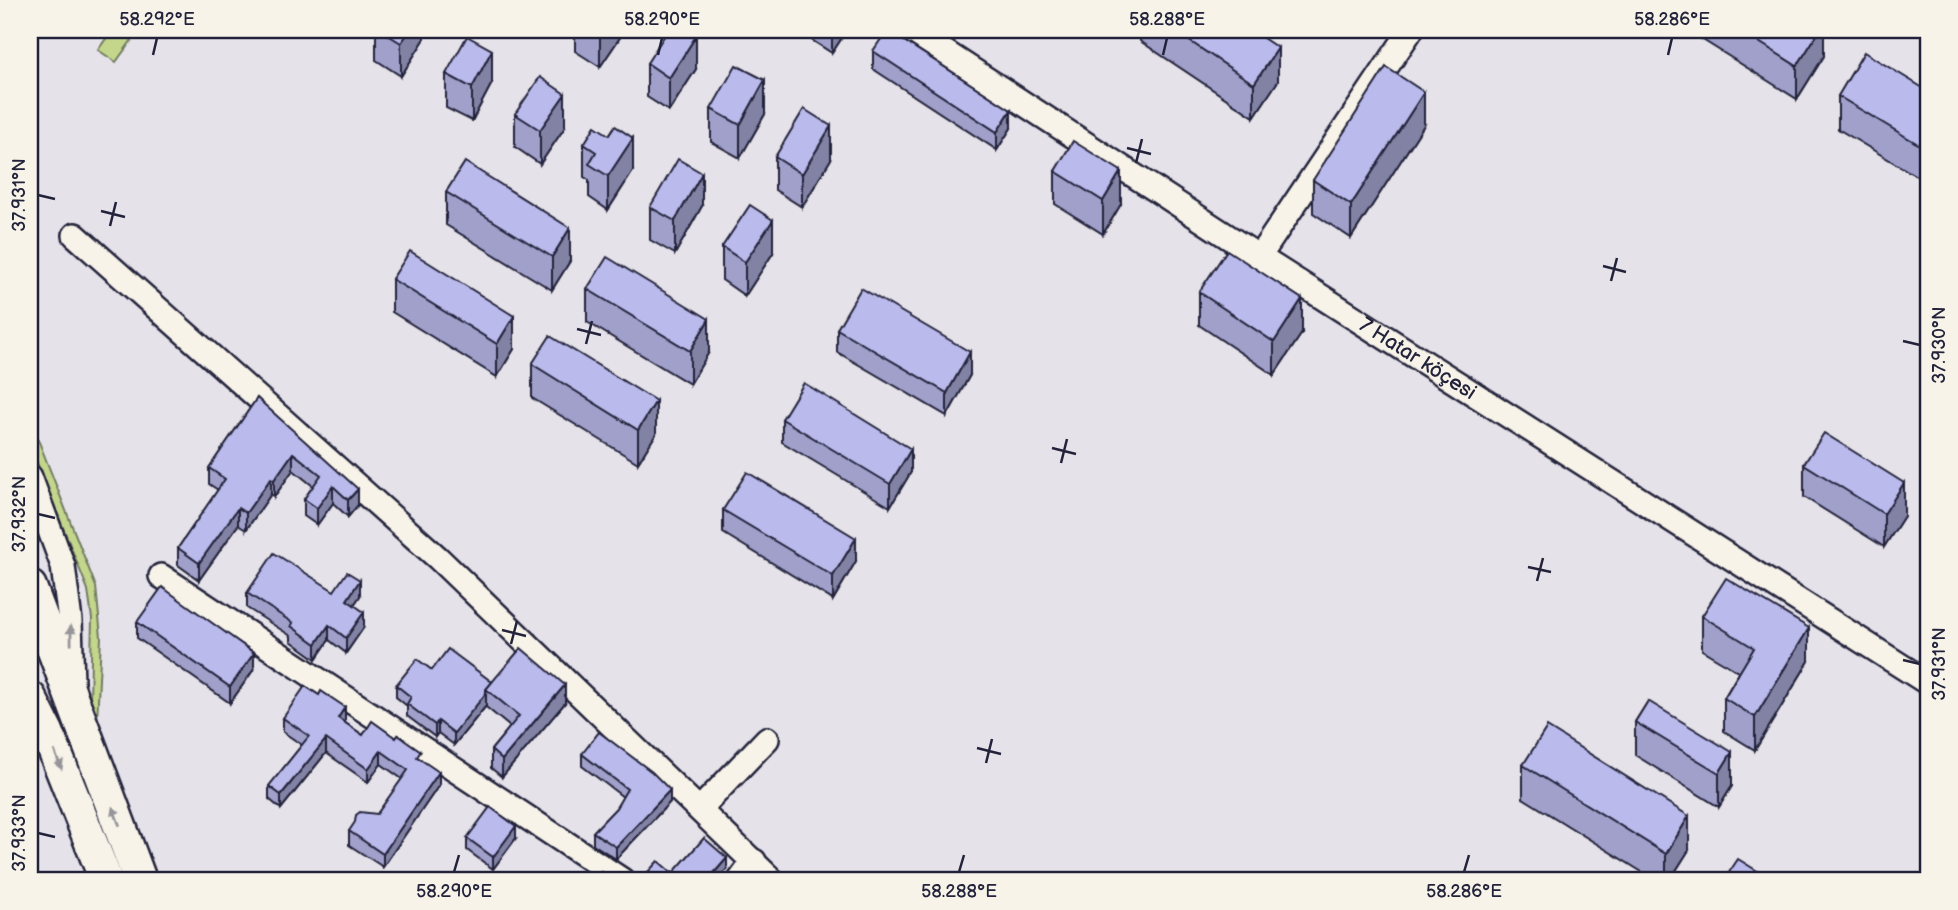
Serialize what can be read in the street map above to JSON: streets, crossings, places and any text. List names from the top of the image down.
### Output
{
  "streets": {
    "street": ["7 Hatar köçesi"]
  },
  "coordinates": [
    "58.292°E",
    "58.290°E",
    "58.288°E",
    "58.286°E",
    "37.931°N",
    "37.930°N",
    "37.932°N",
    "37.933°N"
  ]
}
